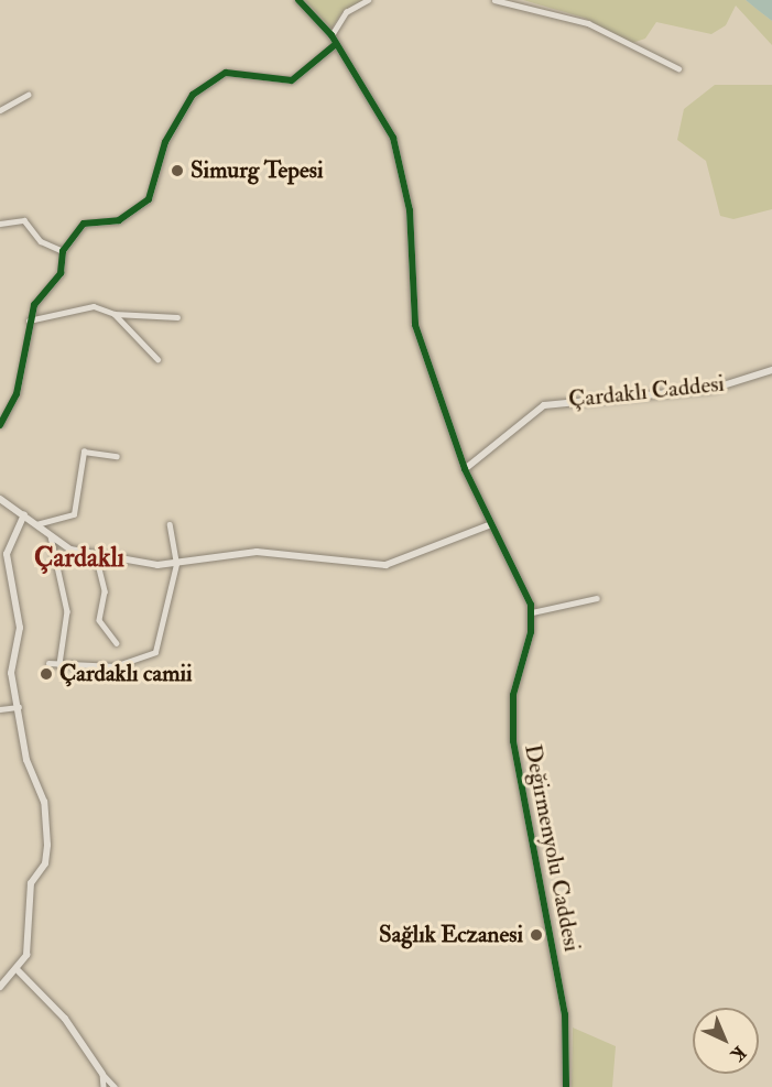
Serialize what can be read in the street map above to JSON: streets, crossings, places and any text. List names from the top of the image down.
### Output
{
  "streets": {
    "street": ["Çardaklı Caddesi", "Değirmenyolu Caddesi"]
  },
  "crossings": [
    ["Çardaklı Caddesi", "Değirmenyolu Caddesi"]
  ],
  "districts": ["Çardaklı"],
  "places": ["Simurg Tepesi", "Çardaklı camii", "Sağlık Eczanesi"],
  "north": "bottom right"
}
